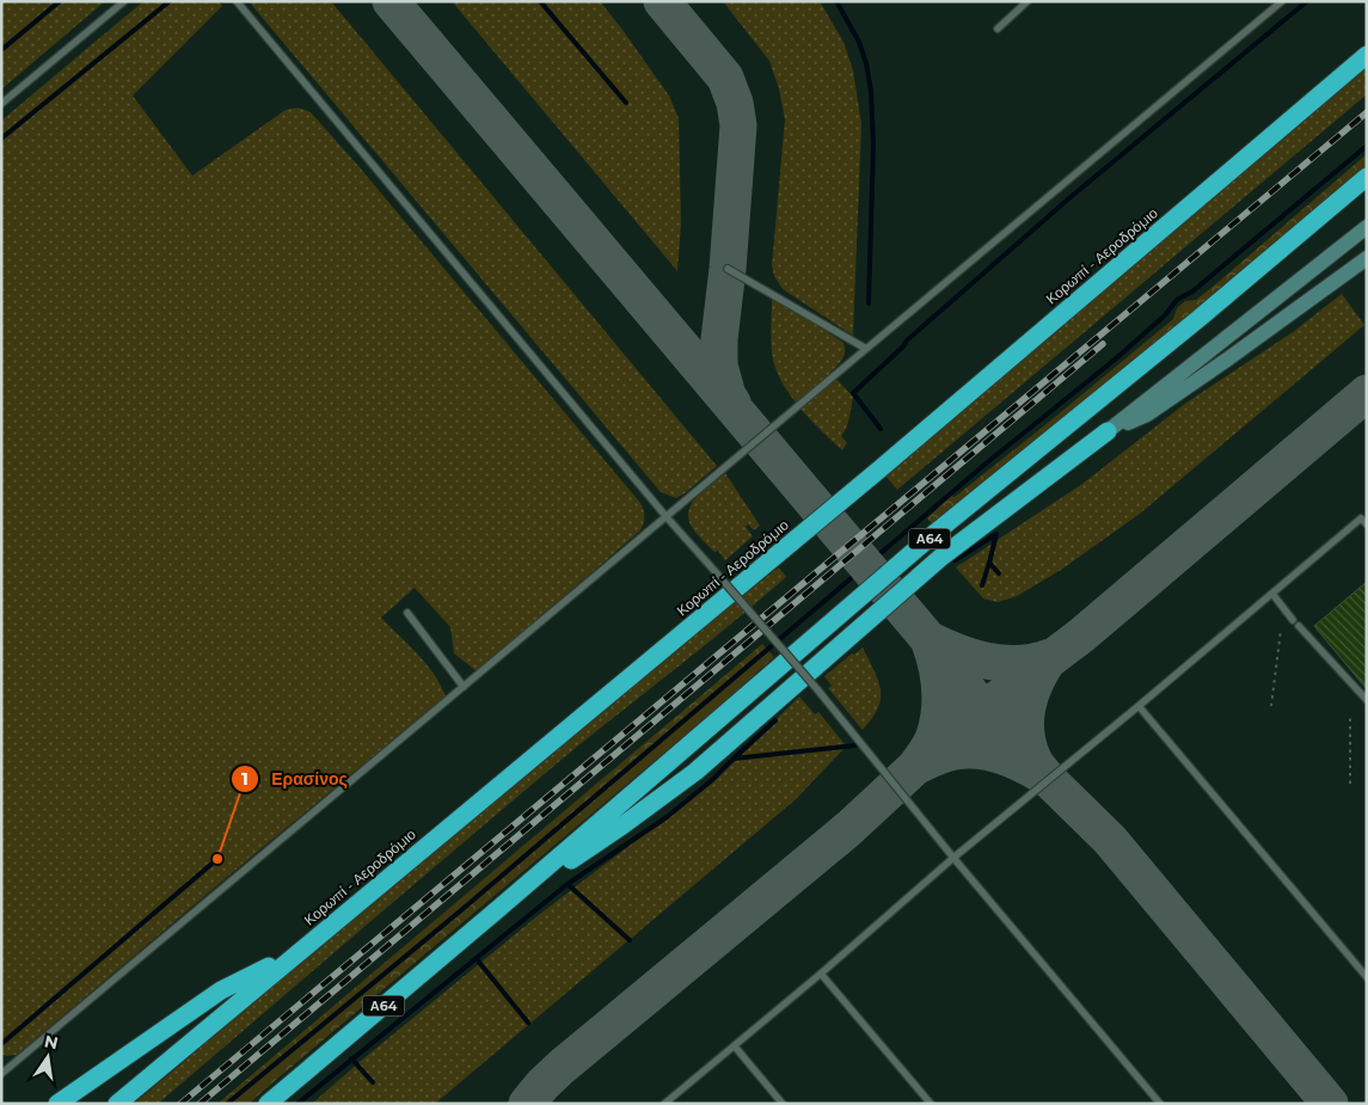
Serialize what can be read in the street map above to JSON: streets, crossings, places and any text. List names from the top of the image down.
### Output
{
  "streets": {
    "highway": ["Κορωπί - Αεροδρόμιο", "Α64"]
  },
  "places": ["Ερασίνος"],
  "north": "top"
}
